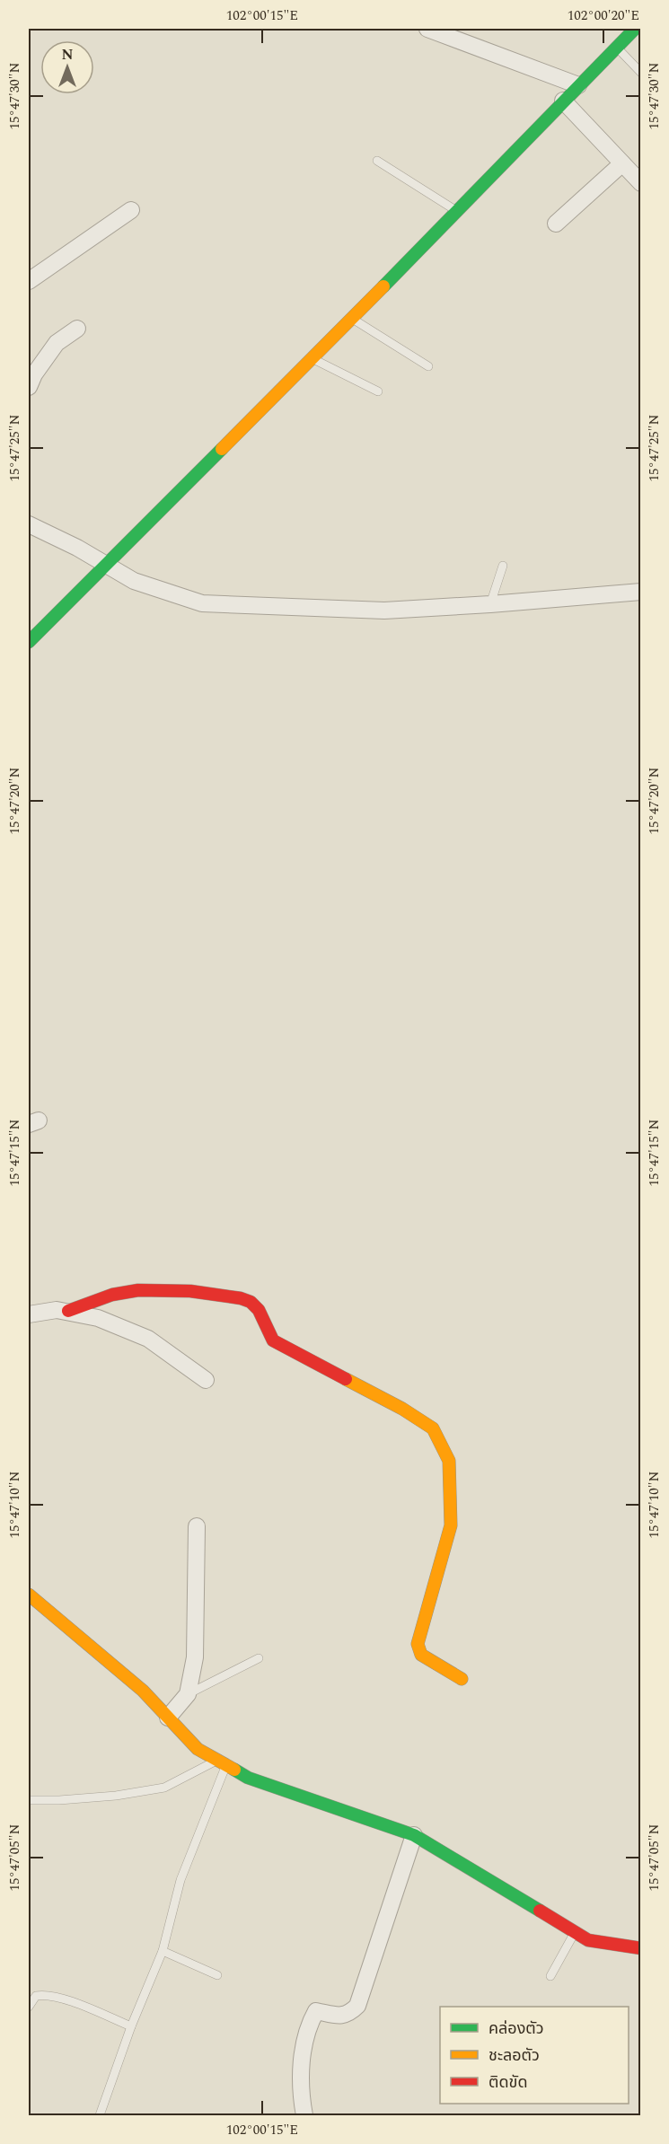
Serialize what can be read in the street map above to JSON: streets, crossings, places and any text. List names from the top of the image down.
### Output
{
  "legend": ["คล่องตัว", "ชะลอตัว", "ติดขัด"],
  "north": "top",
  "coordinates": [
    "102°00'15\"E",
    "102°00'20\"E",
    "15°47'30\"N",
    "15°47'25\"N",
    "15°47'20\"N",
    "15°47'15\"N",
    "15°47'10\"N",
    "15°47'05\"N"
  ]
}
